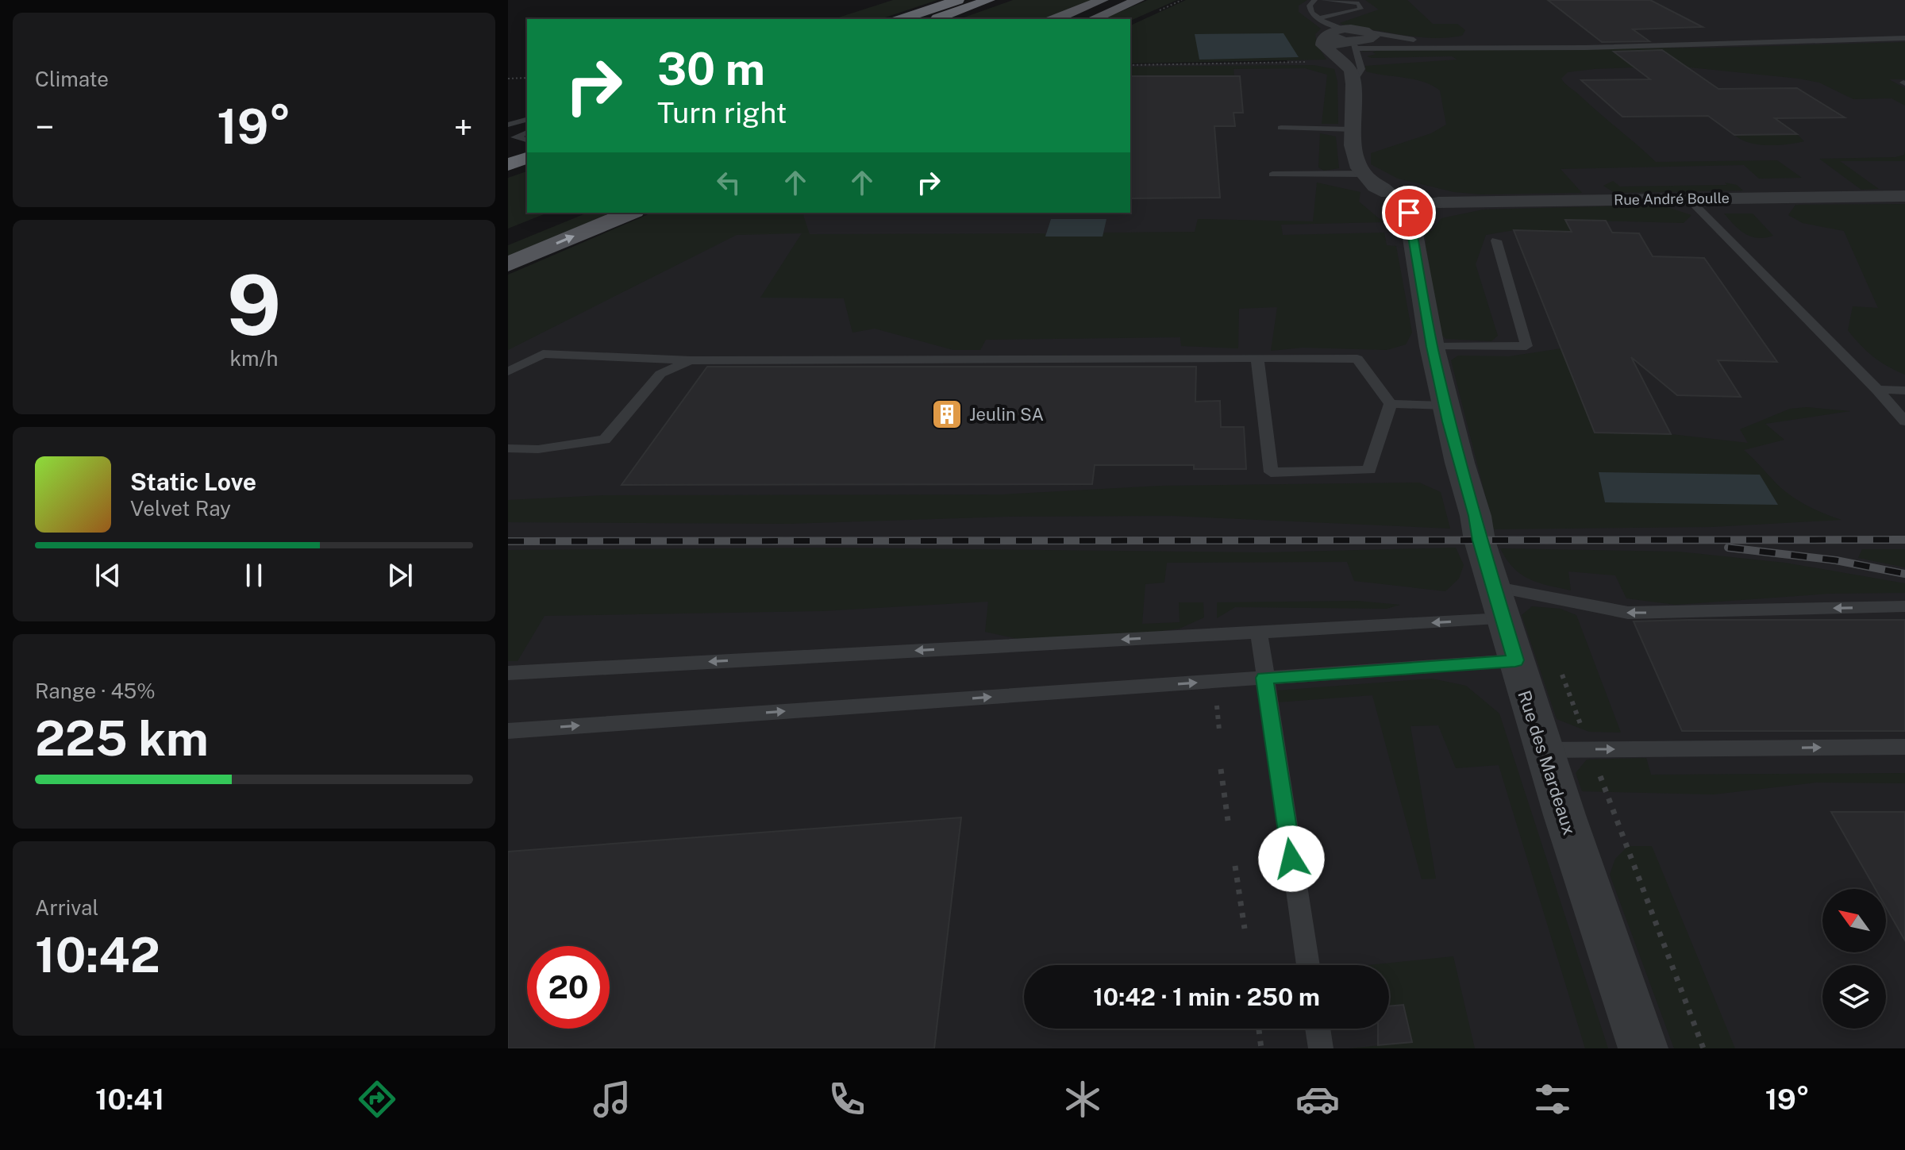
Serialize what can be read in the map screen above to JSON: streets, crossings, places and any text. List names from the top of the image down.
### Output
{
  "streets": {
    "street": ["Rue André Boulle", "Rue des Mardeaux"]
  },
  "crossings": [
    ["Rue André Boulle", "Rue des Mardeaux"]
  ],
  "places": {
    "building": ["Jeulin SA"]
  },
  "north": "top left",
  "page": {
    "tile": [
      "Climate",
      ["9", "km/h"],
      ["Range · 45%", "225 km"],
      ["Arrival", "10:42"]
    ],
    "turn": ["30 m", "Turn right"],
    "heat": ["−", "19°", "+"],
    "song": ["Static Love", "Velvet Ray"],
    "limit": "20",
    "trip": "10:42 · 1 min · 250 m",
    "tabs": ["10:41", "19°"]
  }
}
